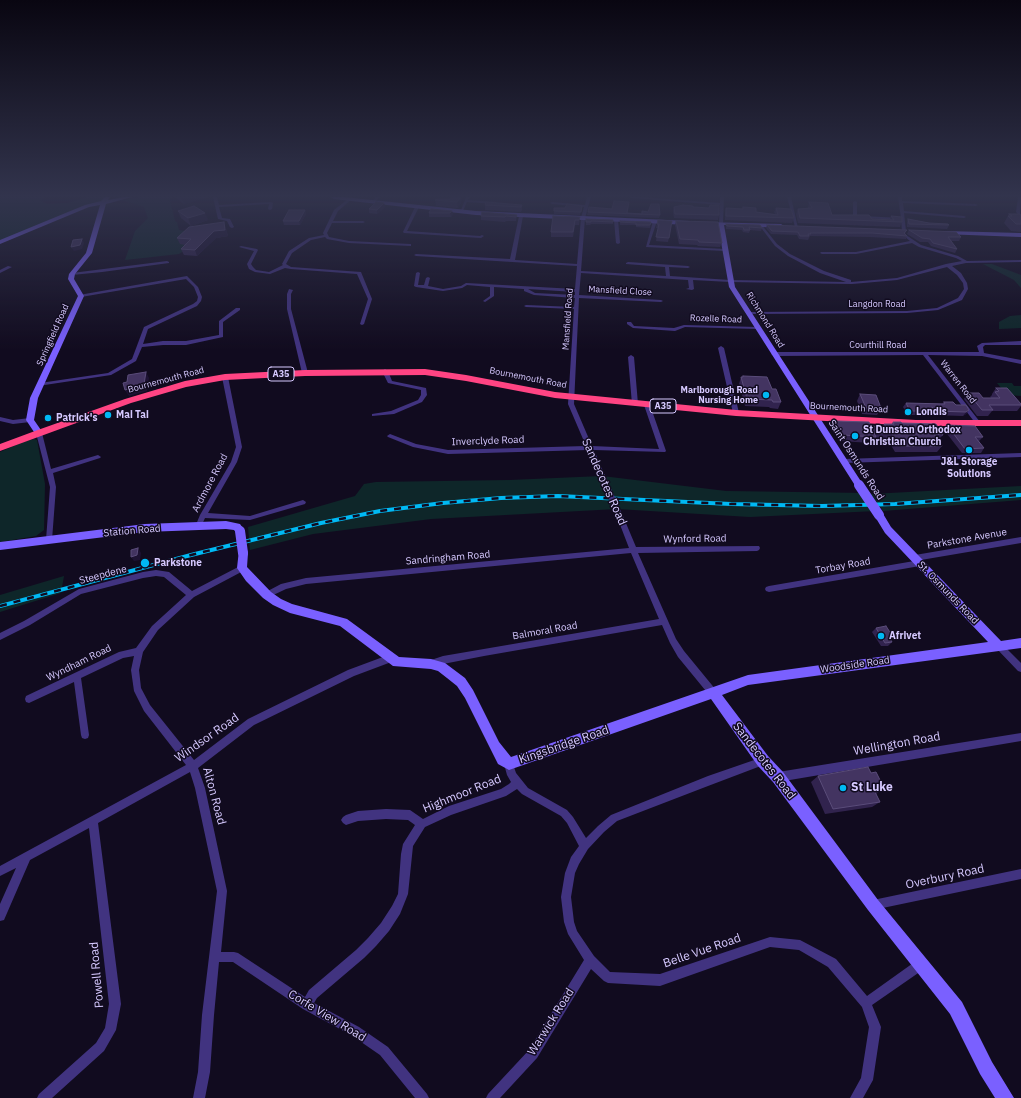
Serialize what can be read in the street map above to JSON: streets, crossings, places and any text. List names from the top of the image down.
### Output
{
  "streets": {
    "highway": ["A35", "Bournemouth Road"],
    "street": [
      "Mansfield Close",
      "Langdon Road",
      "Mansfield Road",
      "Rozelle Road",
      "Richmond Road",
      "Springfield Road",
      "Courthill Road",
      "Warren Road",
      "Inverclyde Road",
      "Saint Osmunds Road",
      "Sandecotes Road",
      "Ardmore Road",
      "Station Road",
      "Wynford Road",
      "Parkstone Avenue",
      "Sandringham Road",
      "Torbay Road",
      "Steepdene",
      "St. Osmunds Road",
      "Balmoral Road",
      "Wyndham Road",
      "Woodside Road",
      "Windsor Road",
      "Wellington Road",
      "Kingsbridge Road",
      "Highmoor Road",
      "Alton Road",
      "Overbury Road",
      "Belle Vue Road",
      "Powell Road",
      "Corfe View Road",
      "Warwick Road"
    ]
  },
  "crossings": [
    ["Mansfield Close", "Mansfield Road"],
    ["Langdon Road", "Richmond Road"],
    ["Mansfield Road", "Bournemouth Road"],
    ["Mansfield Road", "Sandecotes Road"],
    ["Rozelle Road", "Richmond Road"],
    ["Richmond Road", "Courthill Road"],
    ["Richmond Road", "Bournemouth Road"],
    ["Richmond Road", "Saint Osmunds Road"],
    ["Courthill Road", "Warren Road"],
    ["A35", "Bournemouth Road"],
    ["Bournemouth Road", "Warren Road"],
    ["Bournemouth Road", "Inverclyde Road"],
    ["Bournemouth Road", "Saint Osmunds Road"],
    ["Bournemouth Road", "Sandecotes Road"],
    ["Bournemouth Road", "Ardmore Road"],
    ["Inverclyde Road", "Sandecotes Road"],
    ["Saint Osmunds Road", "St. Osmunds Road"],
    ["Sandecotes Road", "Wynford Road"],
    ["Sandecotes Road", "Sandringham Road"],
    ["Sandecotes Road", "Balmoral Road"],
    ["Sandecotes Road", "Woodside Road"],
    ["Sandecotes Road", "Wellington Road"],
    ["Sandecotes Road", "Kingsbridge Road"],
    ["Sandecotes Road", "Overbury Road"],
    ["Sandecotes Road", "Belle Vue Road"],
    ["Ardmore Road", "Station Road"],
    ["Station Road", "Alton Road"],
    ["Wynford Road", "Sandringham Road"],
    ["Parkstone Avenue", "Torbay Road"],
    ["Parkstone Avenue", "St. Osmunds Road"],
    ["Torbay Road", "St. Osmunds Road"],
    ["Steepdene", "Alton Road"],
    ["St. Osmunds Road", "Woodside Road"],
    ["Balmoral Road", "Kingsbridge Road"],
    ["Wyndham Road", "Alton Road"],
    ["Woodside Road", "Kingsbridge Road"],
    ["Windsor Road", "Kingsbridge Road"],
    ["Windsor Road", "Alton Road"],
    ["Windsor Road", "Powell Road"],
    ["Highmoor Road", "Corfe View Road"],
    ["Alton Road", "Corfe View Road"],
    ["Belle Vue Road", "Warwick Road"]
  ],
  "places": [
    "Marlborough Road Nursing Home",
    "Londis",
    "Mai Tai",
    "Patrick's",
    "St Dunstan Orthodox Christian Church",
    "J&L Storage Solutions",
    "Parkstone",
    "Afrivet",
    "St Luke"
  ]
}
